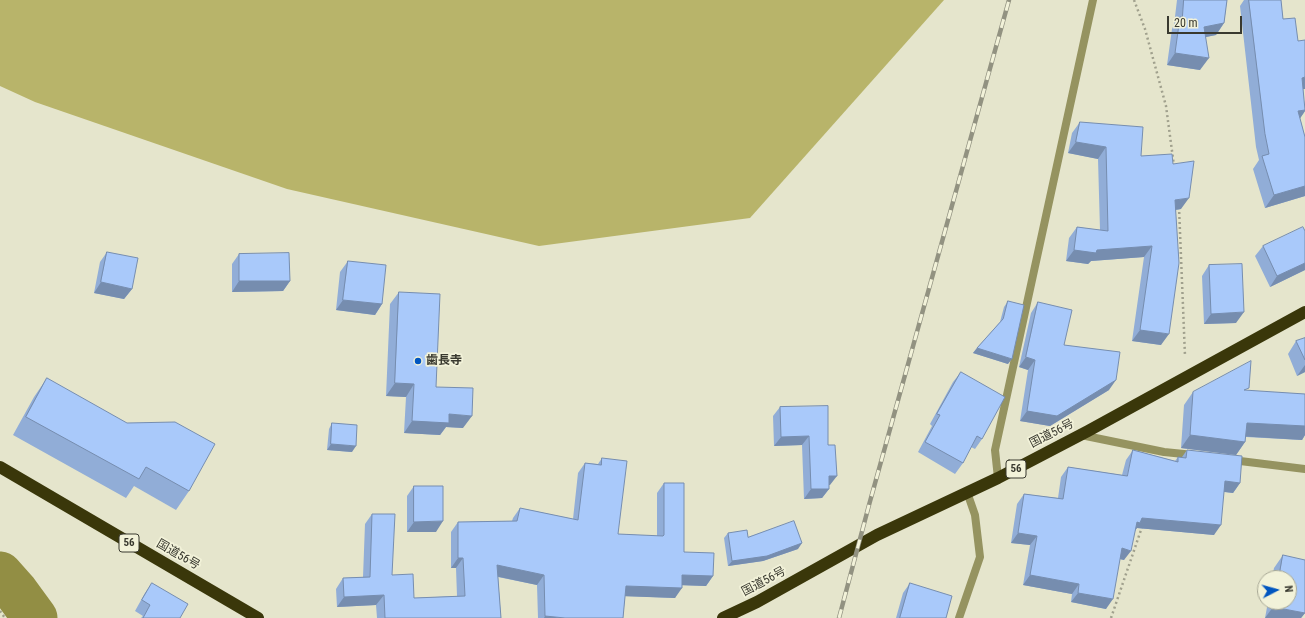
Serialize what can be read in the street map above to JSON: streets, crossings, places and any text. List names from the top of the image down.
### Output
{
  "streets": {
    "highway": ["国道56号", "56"]
  },
  "places": ["歯長寺"],
  "scale_bar": "20 m",
  "north": "right"
}
